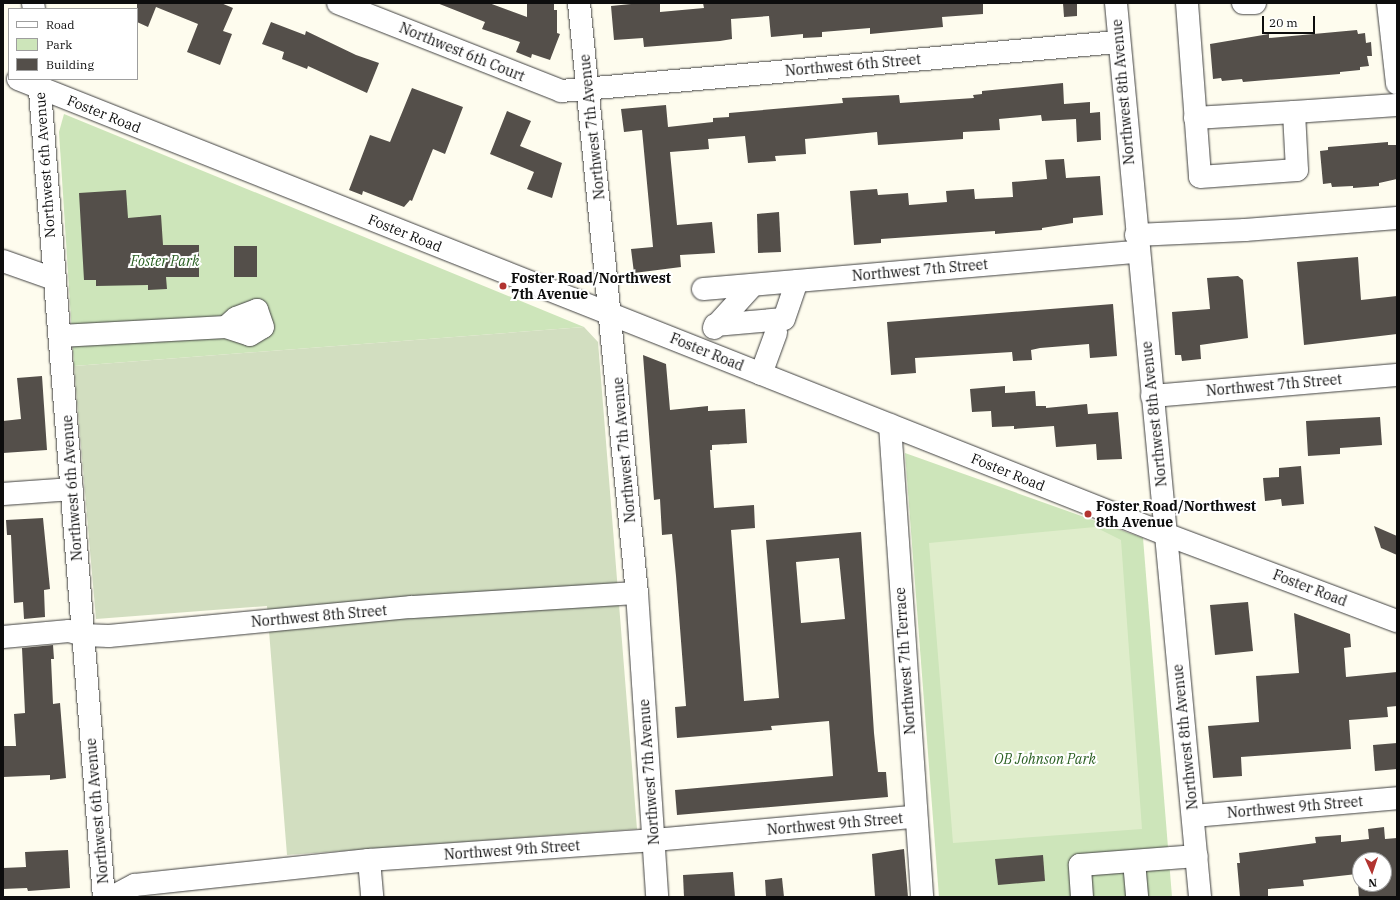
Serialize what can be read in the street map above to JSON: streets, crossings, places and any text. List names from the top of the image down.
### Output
{
  "streets": {
    "street": [
      "Northwest 6th Court",
      "Northwest 6th Street",
      "Northwest 8th Avenue",
      "Foster Road",
      "Northwest 7th Avenue",
      "Northwest 6th Avenue",
      "Northwest 7th Street",
      "Northwest 8th Street",
      "Northwest 7th Terrace",
      "Northwest 9th Street"
    ]
  },
  "crossings": [
    ["Northwest 6th Court", "Northwest 6th Street"],
    ["Northwest 6th Court", "Northwest 7th Avenue"],
    ["Northwest 6th Street", "Northwest 8th Avenue"],
    ["Northwest 6th Street", "Northwest 7th Avenue"],
    ["Northwest 8th Avenue", "Foster Road"],
    ["Northwest 8th Avenue", "Northwest 7th Street"],
    ["Northwest 8th Avenue", "Northwest 9th Street"],
    ["Foster Road", "Northwest 7th Avenue"],
    ["Foster Road", "Northwest 6th Avenue"],
    ["Foster Road", "Northwest 7th Terrace"],
    ["Northwest 7th Avenue", "Northwest 8th Street"],
    ["Northwest 7th Avenue", "Northwest 9th Street"],
    ["Northwest 6th Avenue", "Northwest 8th Street"],
    ["Northwest 7th Terrace", "Northwest 9th Street"]
  ],
  "parks": ["Foster Park", "OB Johnson Park"],
  "places": ["Foster Road/Northwest 7th Avenue", "Foster Road/Northwest 8th Avenue"],
  "legend": ["Road", "Park", "Building"],
  "scale_bar": "20 m",
  "north": "bottom"
}
